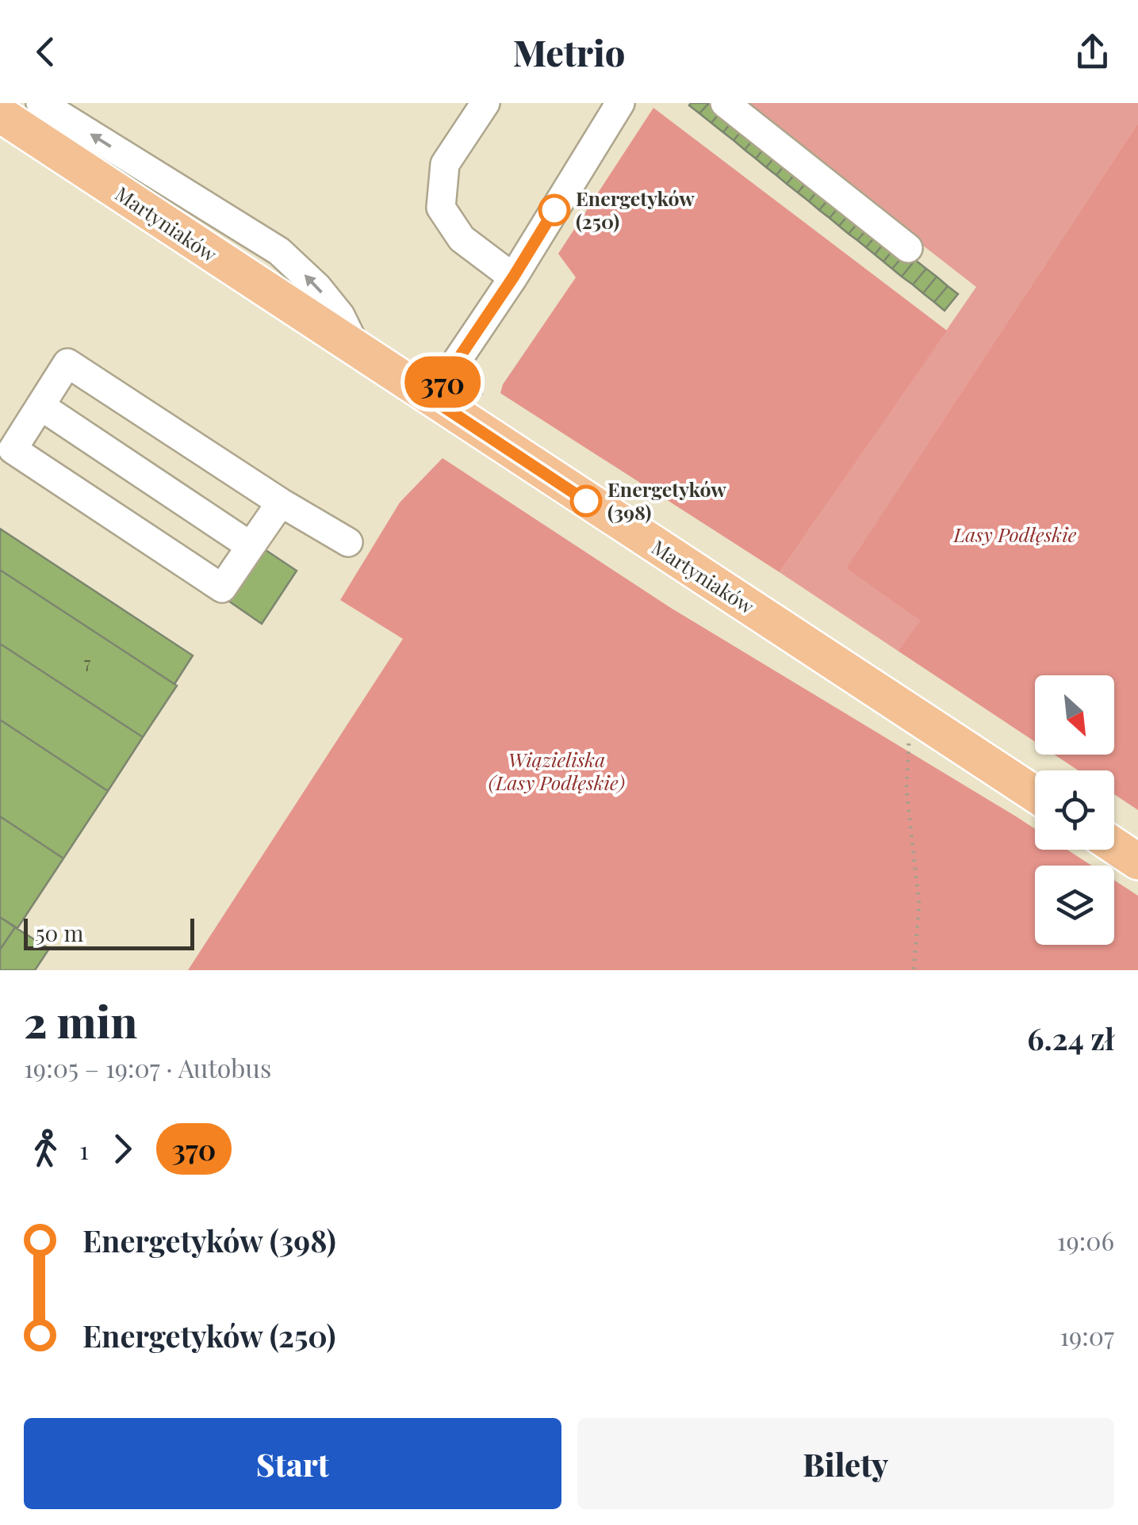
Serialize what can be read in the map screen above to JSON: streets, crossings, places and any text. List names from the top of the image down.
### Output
{
  "streets": {
    "main road": ["Martyniaków"]
  },
  "parks": ["Lasy Podłęskie", "Wiązieliska (Lasy Podłęskie)"],
  "places": ["Energetyków (250)", "Energetyków (398)"],
  "lines": ["bus line 370"],
  "house_numbers": ["7"],
  "scale_bar": "50 m",
  "north": "bottom right",
  "page": {
    "header": "Metrio",
    "on_map": "370",
    "scale": "50 m",
    "heading": ["2 min", "19:05 – 19:07 · Autobus", "6.24 zł"],
    "legs": ["1", "370"],
    "list": [
      {
        "name": "Energetyków (398)",
        "value": "19:06"
      },
      {
        "name": "Energetyków (250)",
        "value": "19:07"
      }
    ],
    "buttons": ["Start", "Bilety"]
  }
}
